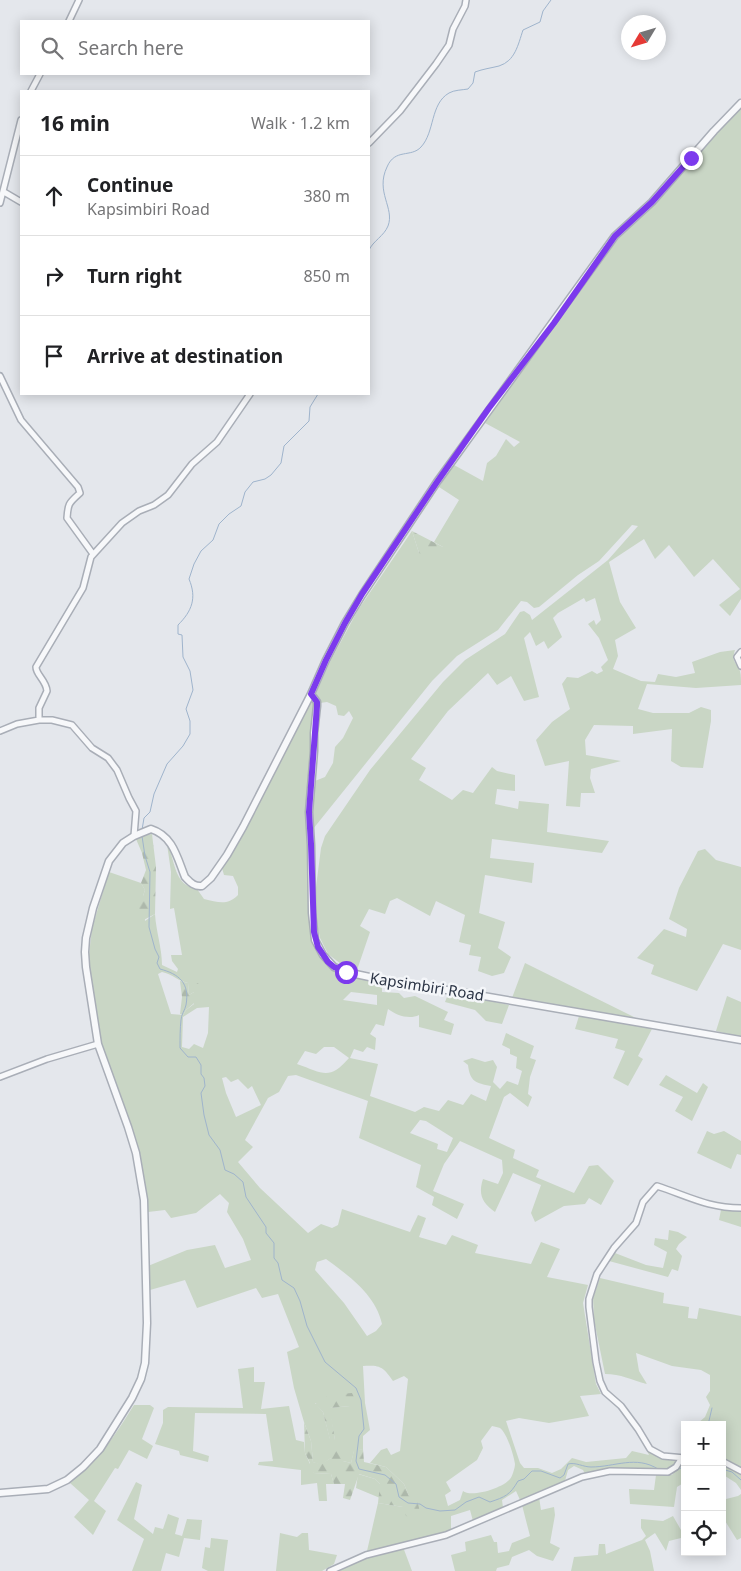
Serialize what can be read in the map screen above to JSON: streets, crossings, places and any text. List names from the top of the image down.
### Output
{
  "streets": {
    "street": ["Kapsimbiri Road"]
  },
  "north": "bottom left",
  "page": {
    "search": "Search here",
    "heading": ["16 min", "Walk · 1.2 km"],
    "list": [
      ["Continue", "Kapsimbiri Road", "380 m"],
      ["Turn right", "850 m"],
      "Arrive at destination"
    ],
    "map_buttons": ["+", "−"]
  }
}
